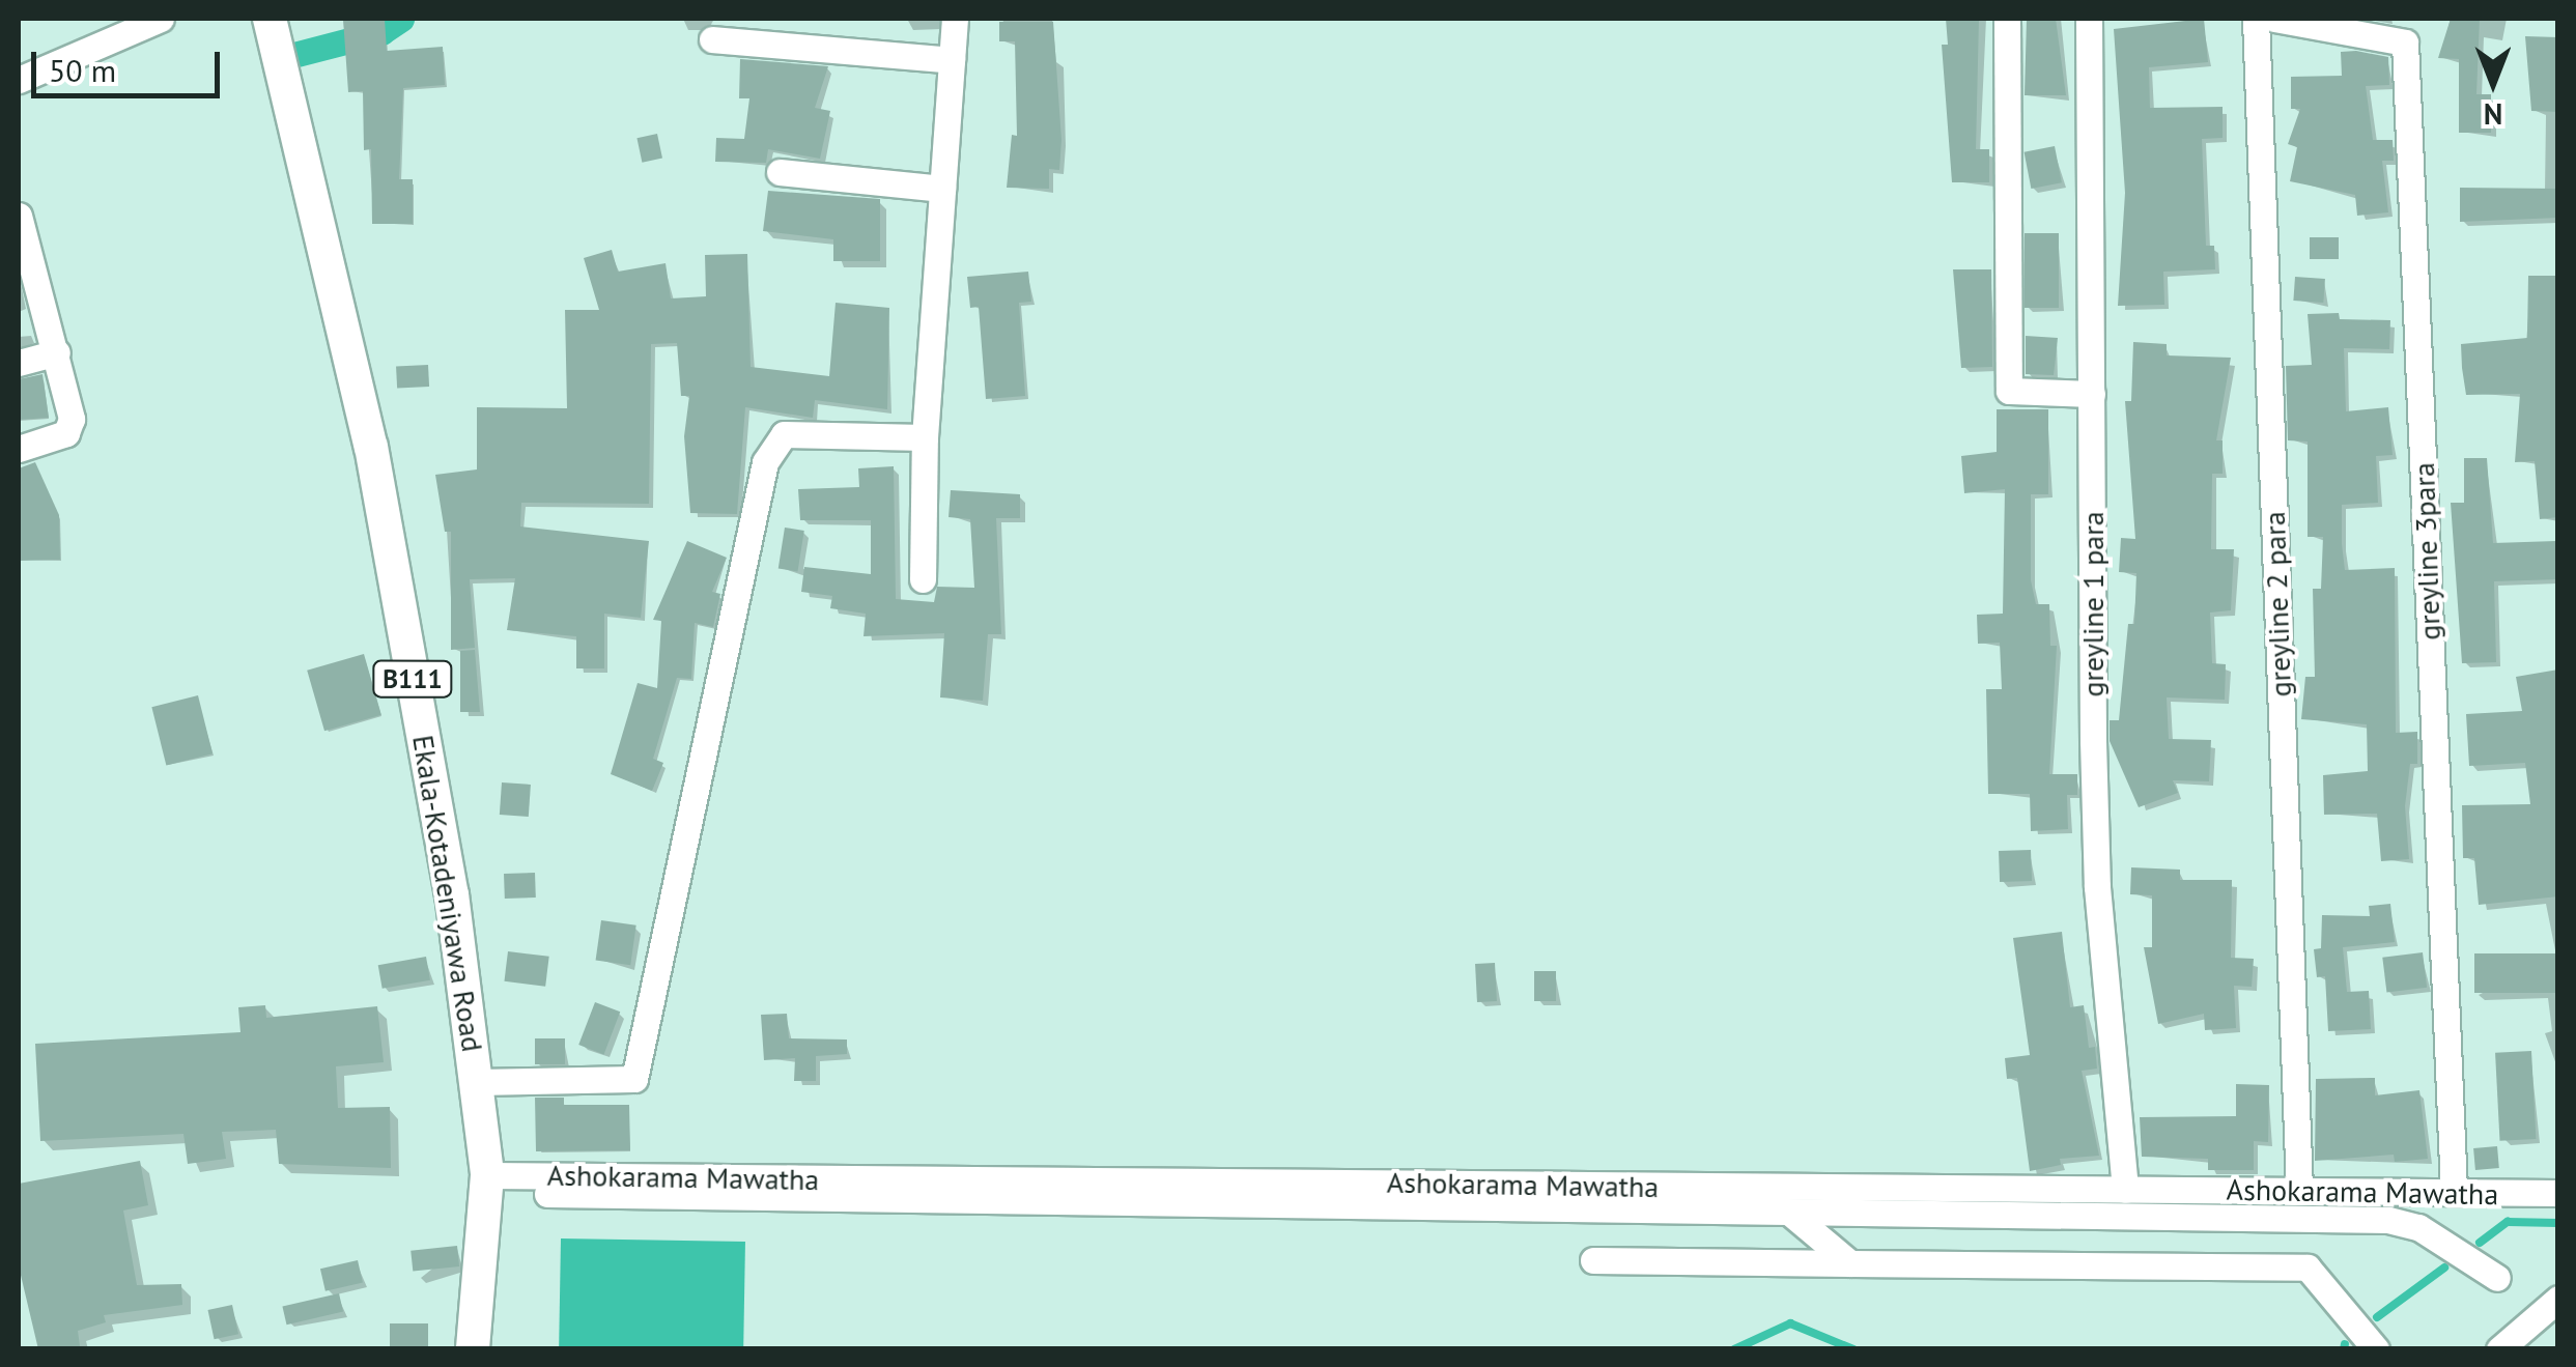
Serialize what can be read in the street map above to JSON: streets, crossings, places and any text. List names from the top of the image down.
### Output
{
  "streets": {
    "main road": ["B111", "Ekala-Kotadeniyawa Road"],
    "street": [
      "greyline 3para",
      "greyline 1 para",
      "greyline 2 para",
      "Ashokarama Mawatha"
    ]
  },
  "crossings": [
    ["greyline 3para", "Ashokarama Mawatha"],
    ["greyline 1 para", "Ashokarama Mawatha"],
    ["greyline 2 para", "Ashokarama Mawatha"],
    ["Ekala-Kotadeniyawa Road", "Ashokarama Mawatha"]
  ],
  "scale_bar": "50 m",
  "north": "bottom"
}
